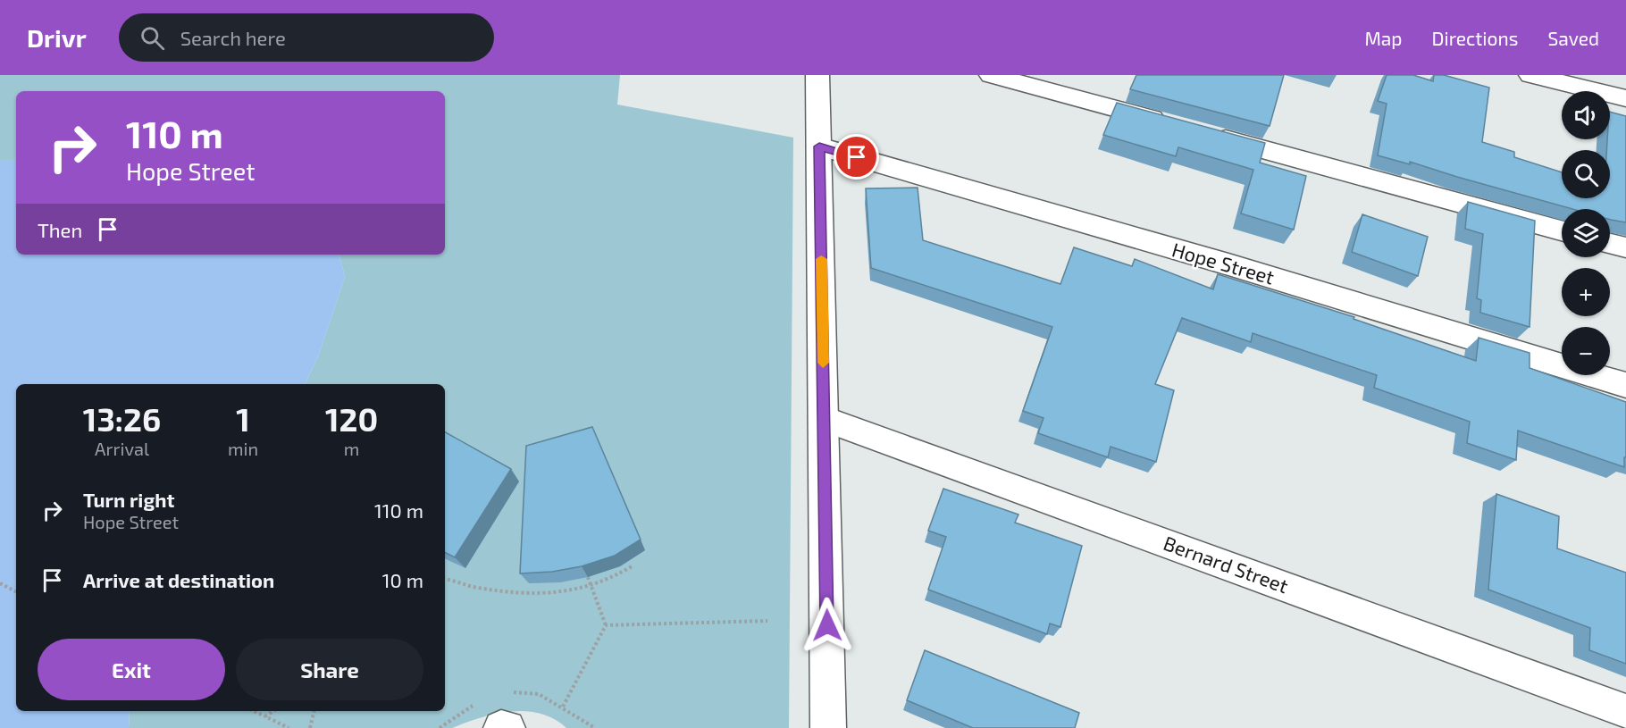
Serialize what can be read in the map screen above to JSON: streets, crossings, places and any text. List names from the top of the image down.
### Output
{
  "streets": {
    "street": ["Hope Street", "Bernard Street"]
  },
  "page": {
    "header": "Drivr",
    "search": "Search here",
    "nav": ["Map", "Directions", "Saved"],
    "map_buttons": ["+", "−"],
    "turn": ["110 m", "Hope Street"],
    "then": "Then",
    "eta": [
      "13:26",
      "Arrival",
      "1",
      "min",
      "120",
      "m"
    ],
    "list": [
      {
        "name": "Turn right",
        "note": "Hope Street",
        "value": "110 m"
      },
      {
        "name": "Arrive at destination",
        "value": "10 m"
      }
    ],
    "buttons": ["Exit", "Share"]
  }
}
